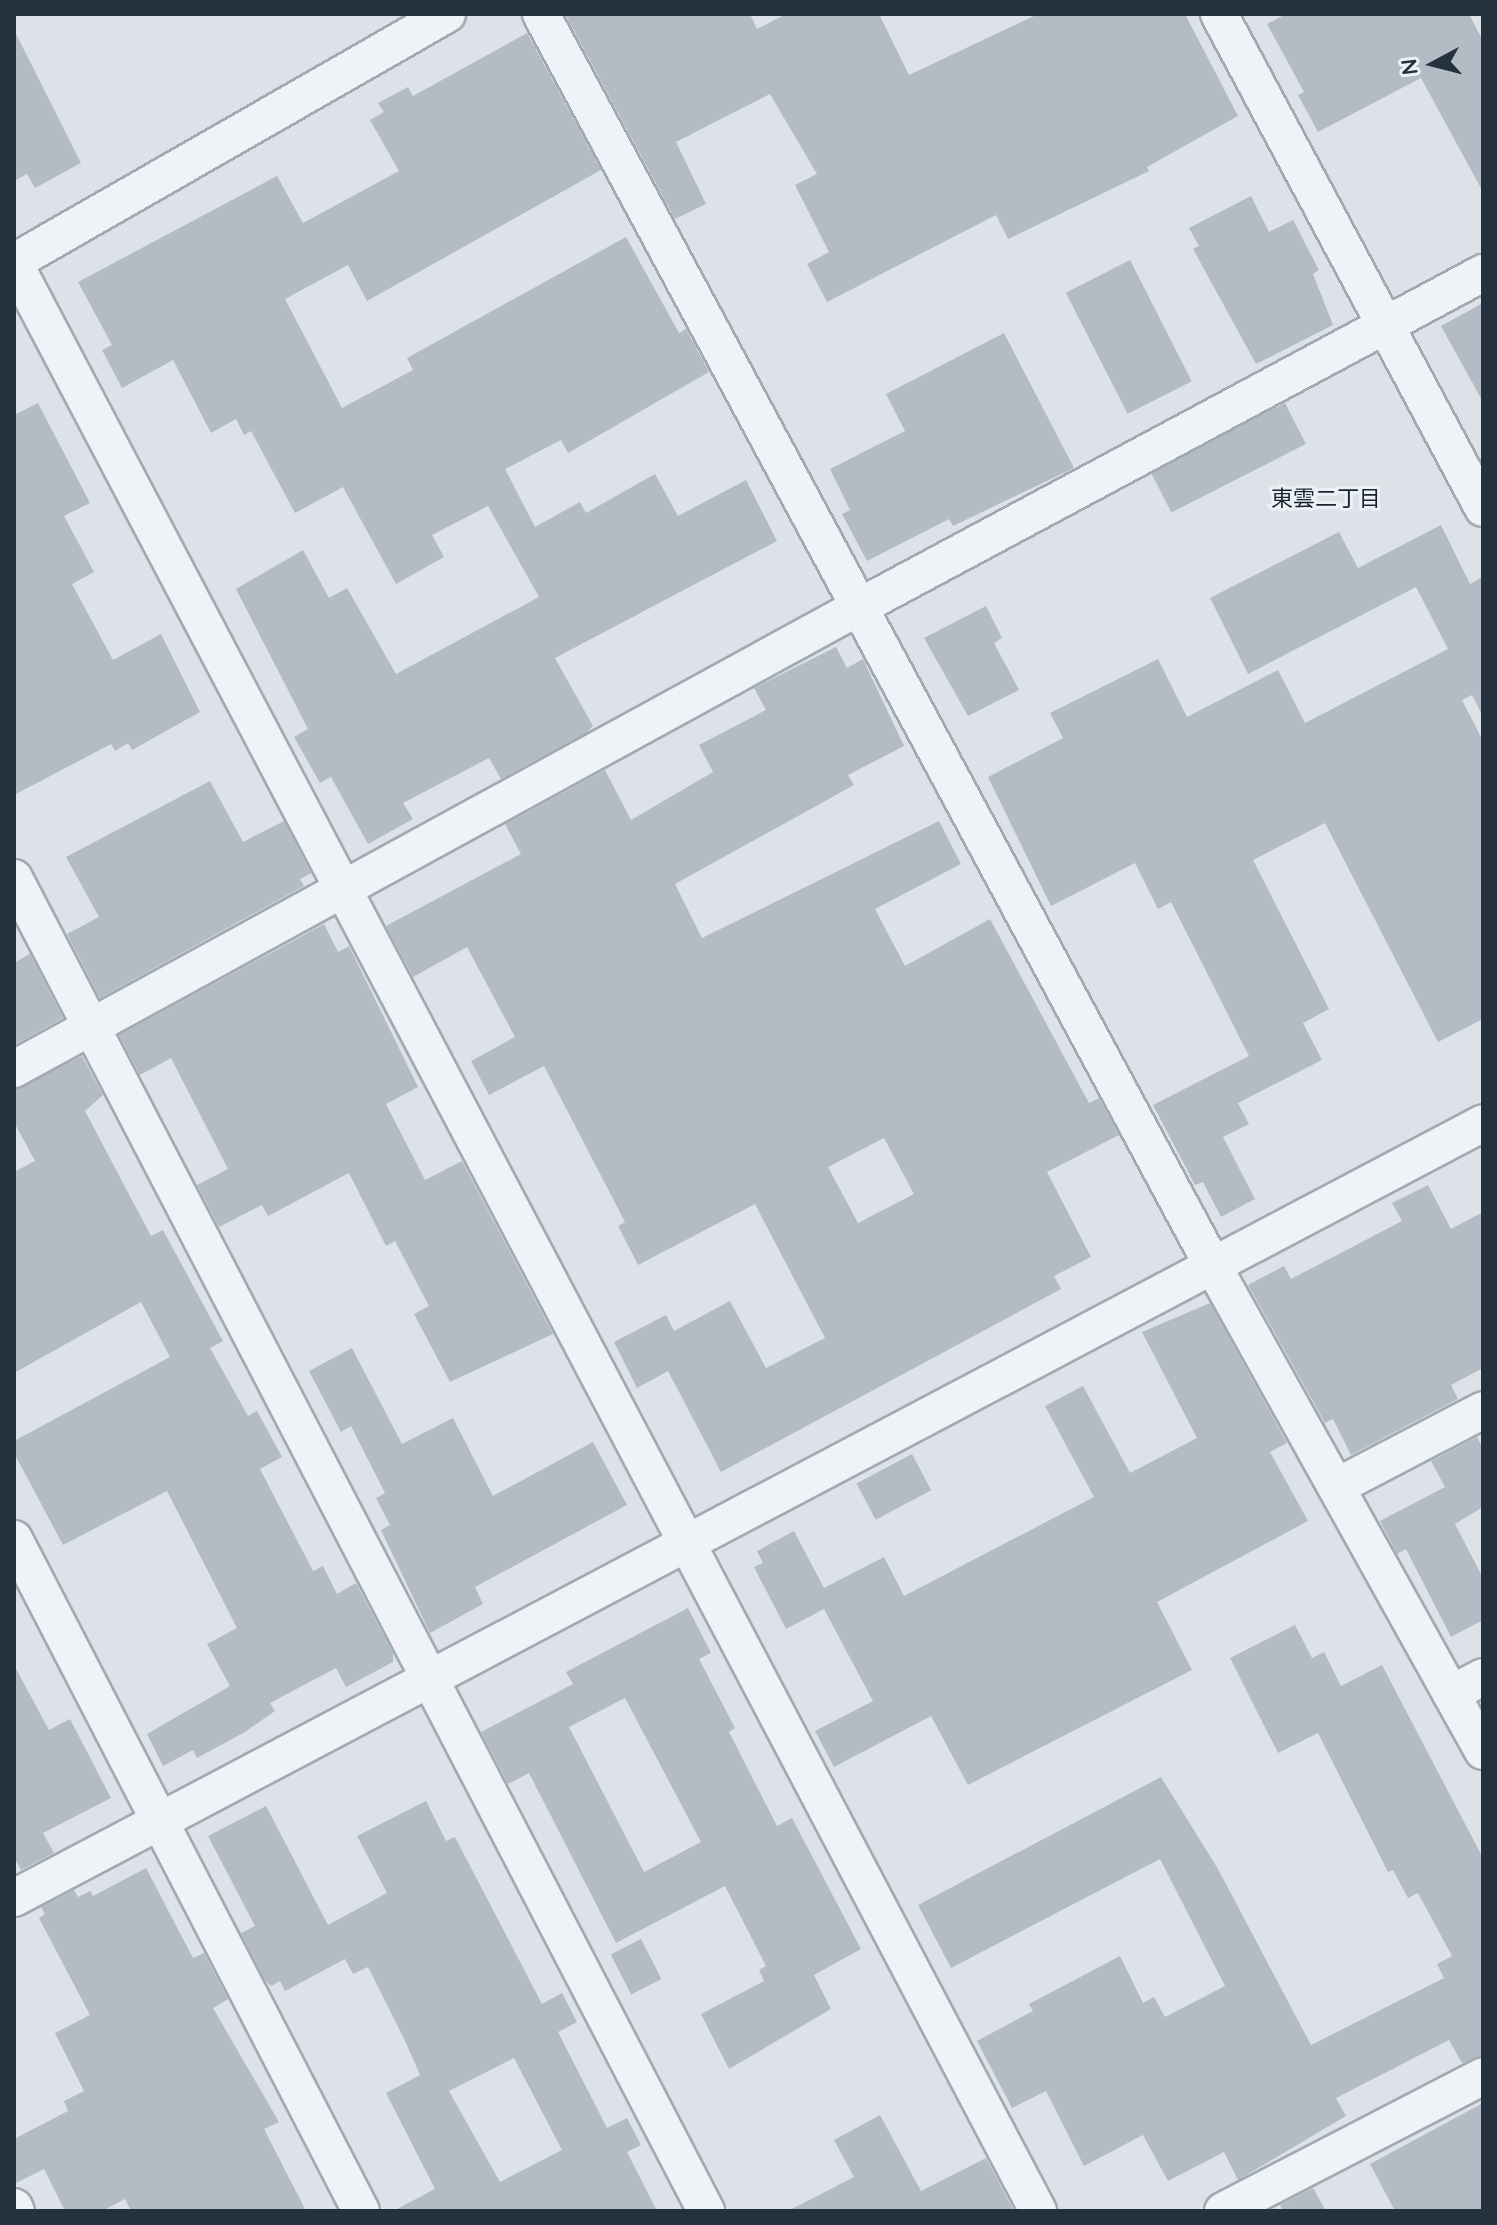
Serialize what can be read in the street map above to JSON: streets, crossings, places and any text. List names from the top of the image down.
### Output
{
  "districts": ["東雲二丁目"],
  "north": "left"
}
